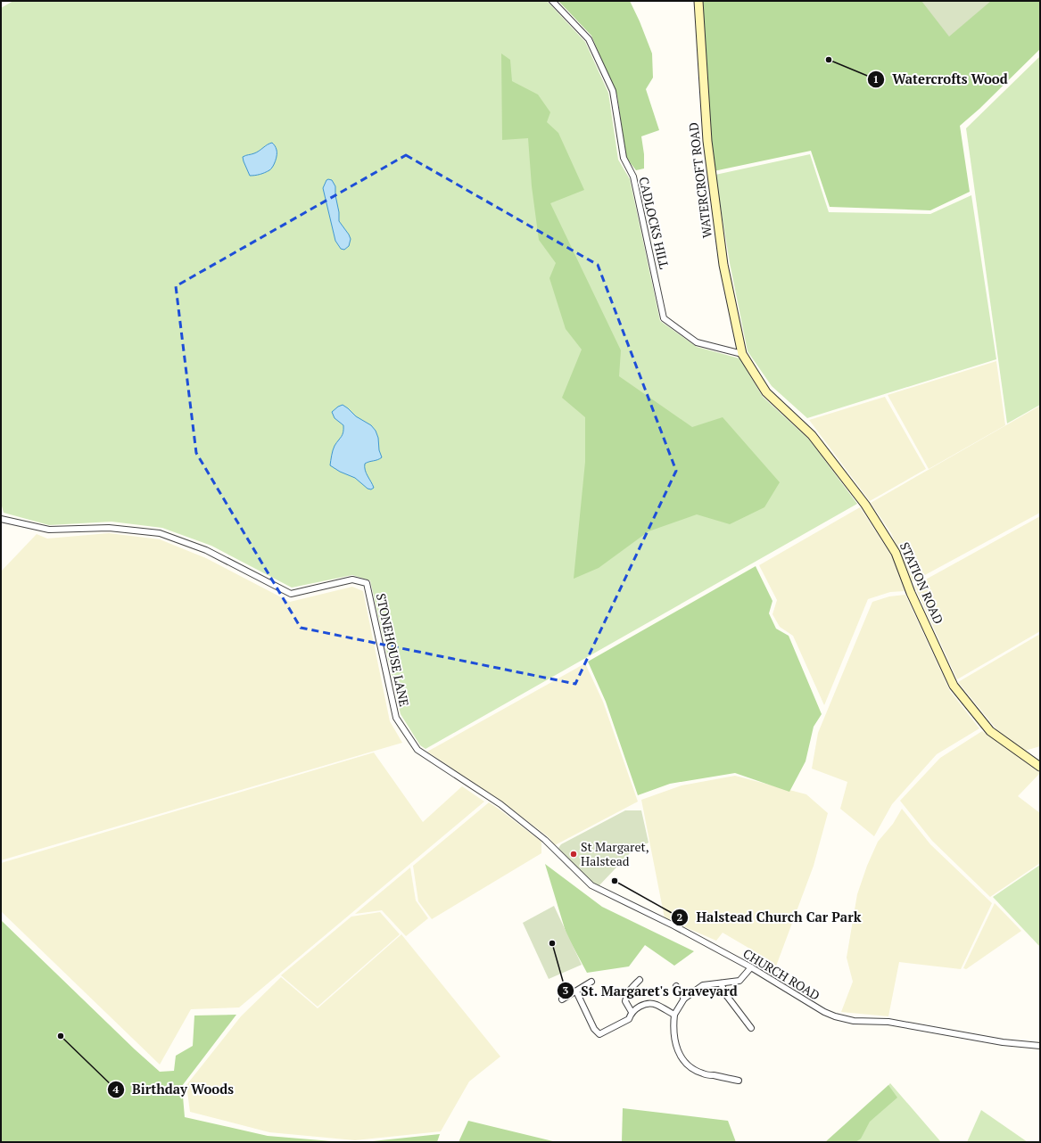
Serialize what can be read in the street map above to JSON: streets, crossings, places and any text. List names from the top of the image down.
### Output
{
  "streets": {
    "street": [
      "WATERCROFT ROAD",
      "CADLOCKS HILL",
      "STATION ROAD",
      "STONEHOUSE LANE",
      "CHURCH ROAD"
    ]
  },
  "crossings": [
    ["WATERCROFT ROAD", "CADLOCKS HILL"],
    ["WATERCROFT ROAD", "STATION ROAD"],
    ["CADLOCKS HILL", "STATION ROAD"],
    ["STONEHOUSE LANE", "CHURCH ROAD"]
  ],
  "places": [
    "Watercrofts Wood",
    "St Margaret, Halstead",
    "Halstead Church Car Park",
    "St. Margaret's Graveyard",
    "Birthday Woods"
  ]
}
